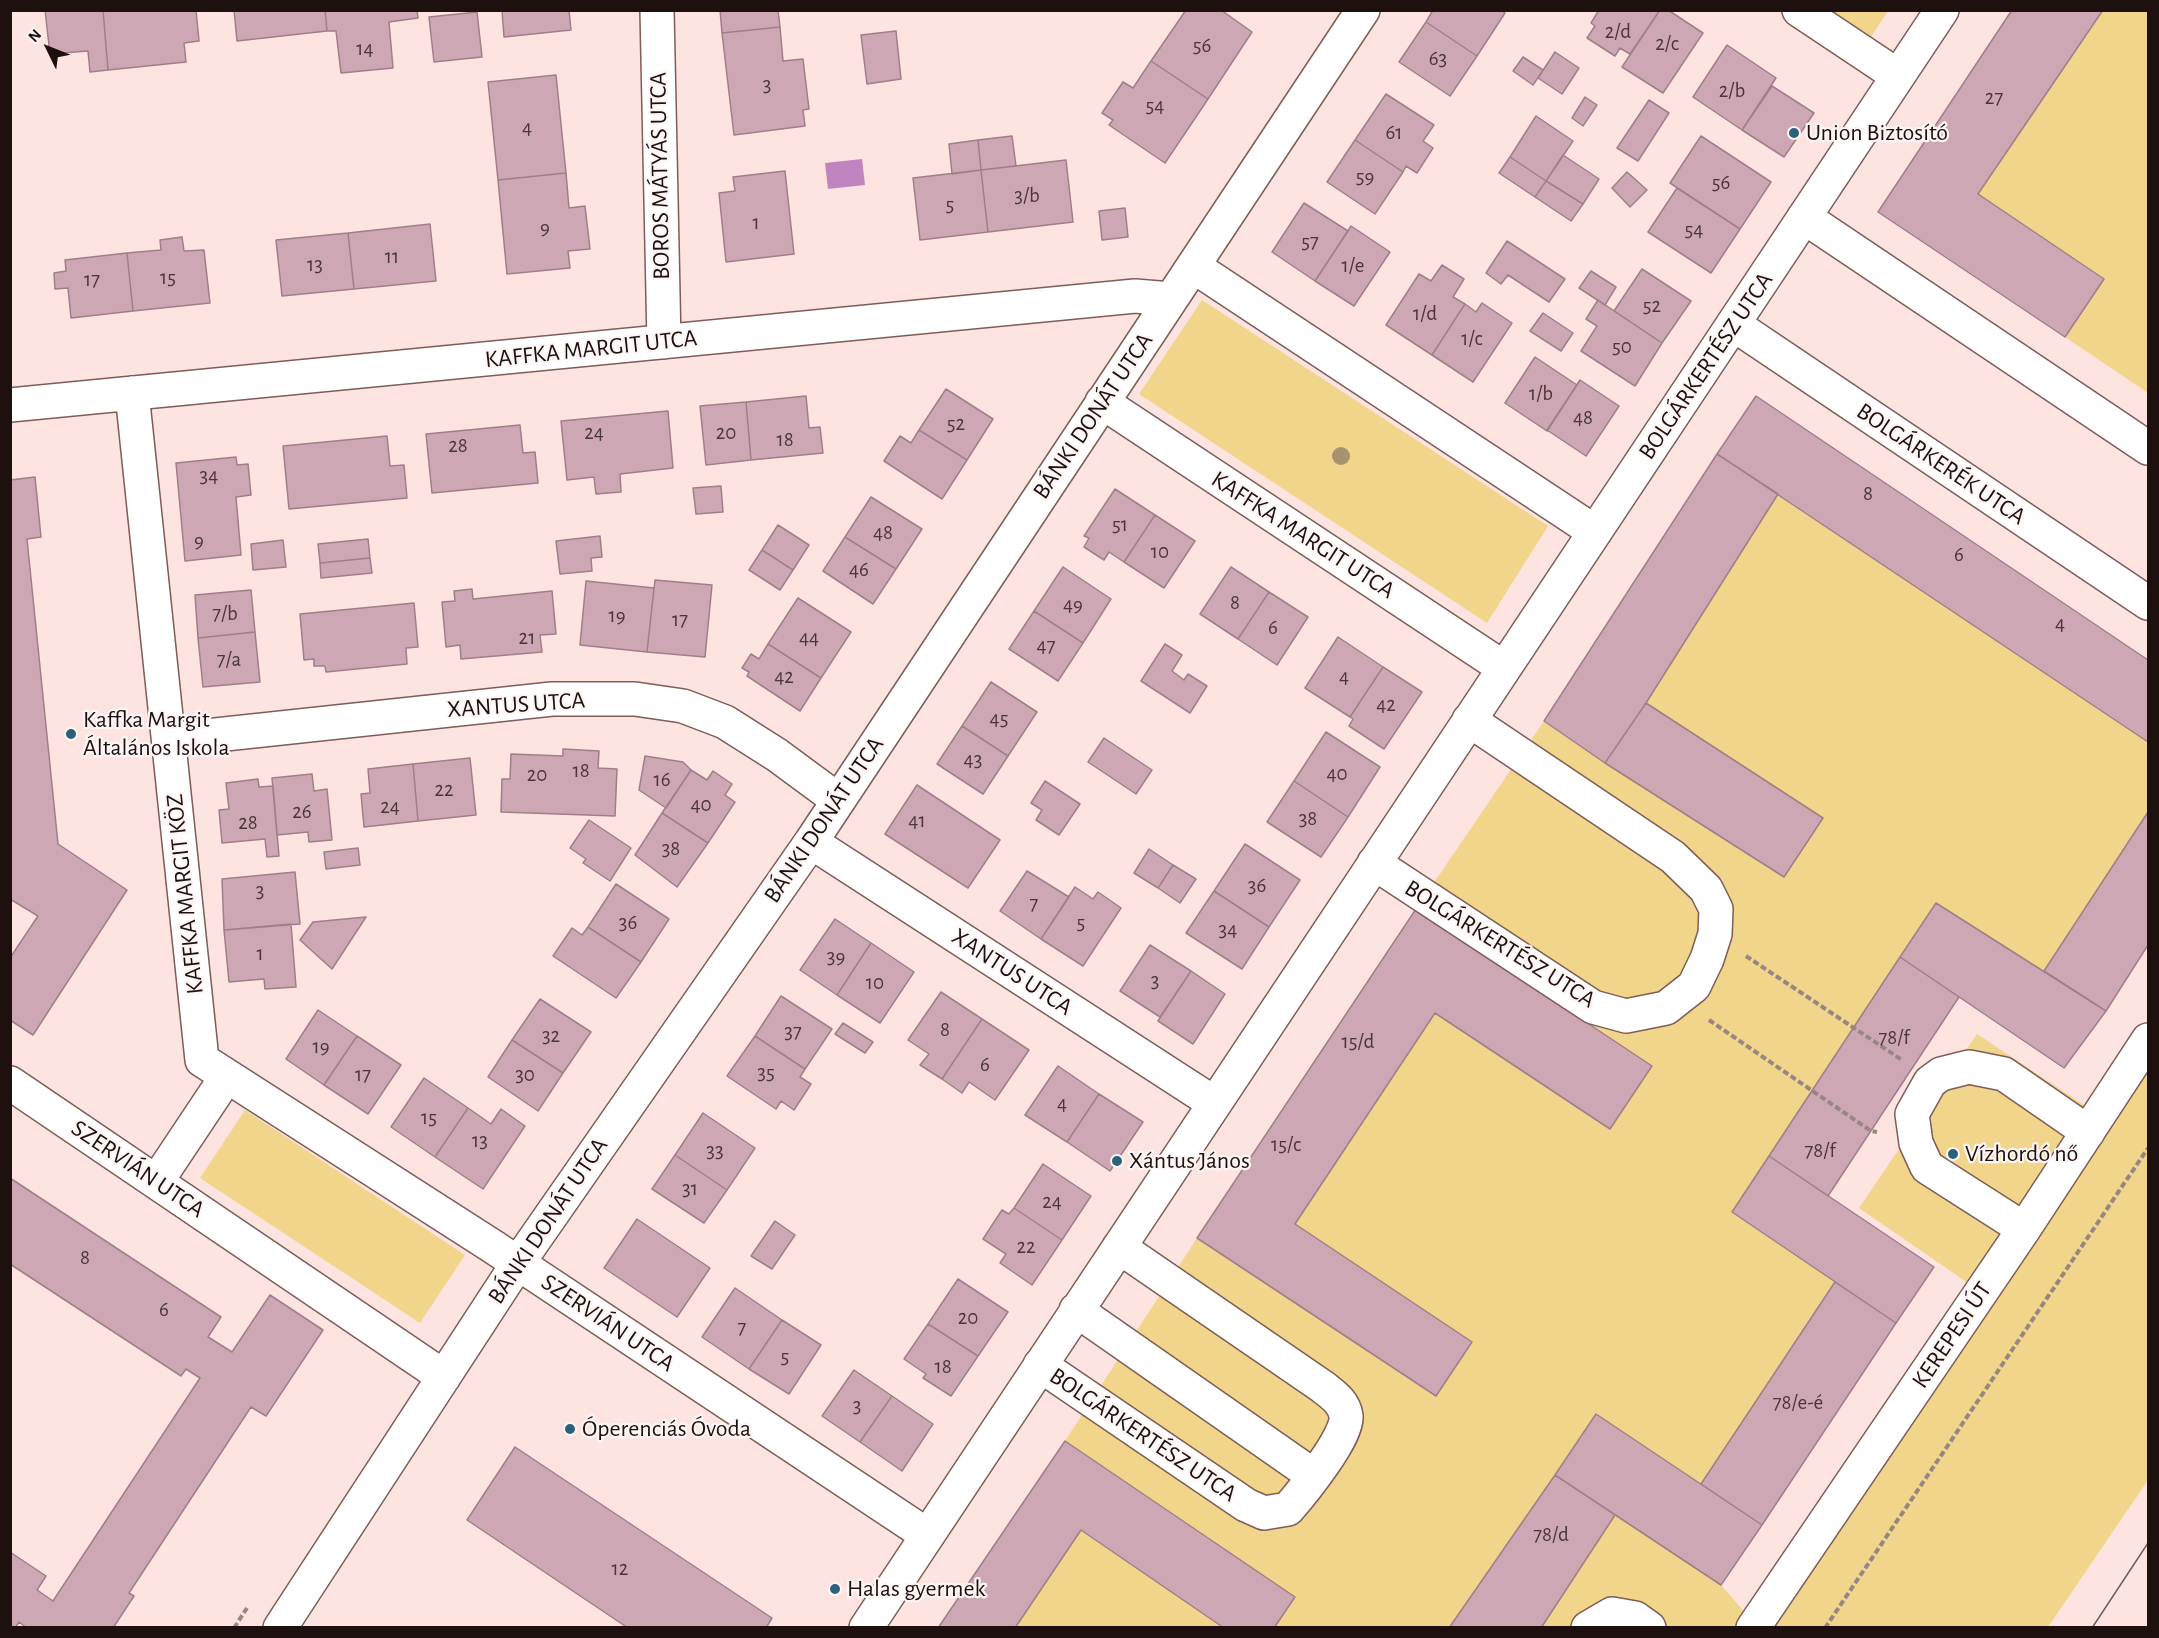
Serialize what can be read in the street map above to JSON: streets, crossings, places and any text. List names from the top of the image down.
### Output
{
  "streets": {
    "street": [
      "BOROS MÁTYÁS UTCA",
      "KAFFKA MARGIT UTCA",
      "BOLGÁRKERTÉSZ UTCA",
      "BÁNKI DONÁT UTCA",
      "BOLGÁRKERÉK UTCA",
      "XANTUS UTCA",
      "KAFFKA MARGIT KÖZ",
      "SZERVIÁN UTCA",
      "KEREPESI ÚT"
    ]
  },
  "crossings": [
    ["BOROS MÁTYÁS UTCA", "KAFFKA MARGIT UTCA"],
    ["KAFFKA MARGIT UTCA", "BOLGÁRKERTÉSZ UTCA"],
    ["KAFFKA MARGIT UTCA", "BÁNKI DONÁT UTCA"],
    ["KAFFKA MARGIT UTCA", "KAFFKA MARGIT KÖZ"],
    ["BOLGÁRKERTÉSZ UTCA", "BOLGÁRKERÉK UTCA"],
    ["BOLGÁRKERTÉSZ UTCA", "XANTUS UTCA"],
    ["BOLGÁRKERTÉSZ UTCA", "SZERVIÁN UTCA"],
    ["BÁNKI DONÁT UTCA", "XANTUS UTCA"],
    ["BÁNKI DONÁT UTCA", "SZERVIÁN UTCA"],
    ["XANTUS UTCA", "KAFFKA MARGIT KÖZ"],
    ["KAFFKA MARGIT KÖZ", "SZERVIÁN UTCA"]
  ],
  "places": [
    "Union Biztosító",
    "Kaffka Margit Általános Iskola",
    "Vízhordó nő",
    "Xántus János",
    "Óperenciás Óvoda",
    "Halas gyermek"
  ],
  "house_numbers": [
    "2/d",
    "2/c",
    "56",
    "14",
    "63",
    "3",
    "2/b",
    "27",
    "54",
    "4",
    "61",
    "59",
    "56",
    "3/b",
    "5",
    "1",
    "9",
    "54",
    "57",
    "11",
    "13",
    "1/e",
    "15",
    "17",
    "52",
    "1/d",
    "1/c",
    "50",
    "1/b",
    "48",
    "52",
    "24",
    "20",
    "18",
    "28",
    "34",
    "8",
    "51",
    "48",
    "9",
    "10",
    "6",
    "46",
    "8",
    "49",
    "7/b",
    "19",
    "17",
    "4",
    "6",
    "21",
    "44",
    "47",
    "7/a",
    "42",
    "4",
    "42",
    "45",
    "43",
    "18",
    "40",
    "20",
    "16",
    "22",
    "40",
    "24",
    "26",
    "38",
    "41",
    "28",
    "38",
    "36",
    "3",
    "7",
    "36",
    "5",
    "34",
    "1",
    "39",
    "3",
    "10",
    "8",
    "37",
    "32",
    "78/f",
    "15/d",
    "19",
    "6",
    "35",
    "17",
    "30",
    "4",
    "15",
    "13",
    "15/c",
    "33",
    "78/f",
    "31",
    "24",
    "22",
    "8",
    "6",
    "20",
    "7",
    "5",
    "18",
    "78/e-é",
    "3",
    "78/d",
    "12"
  ],
  "north": "top left"
}
